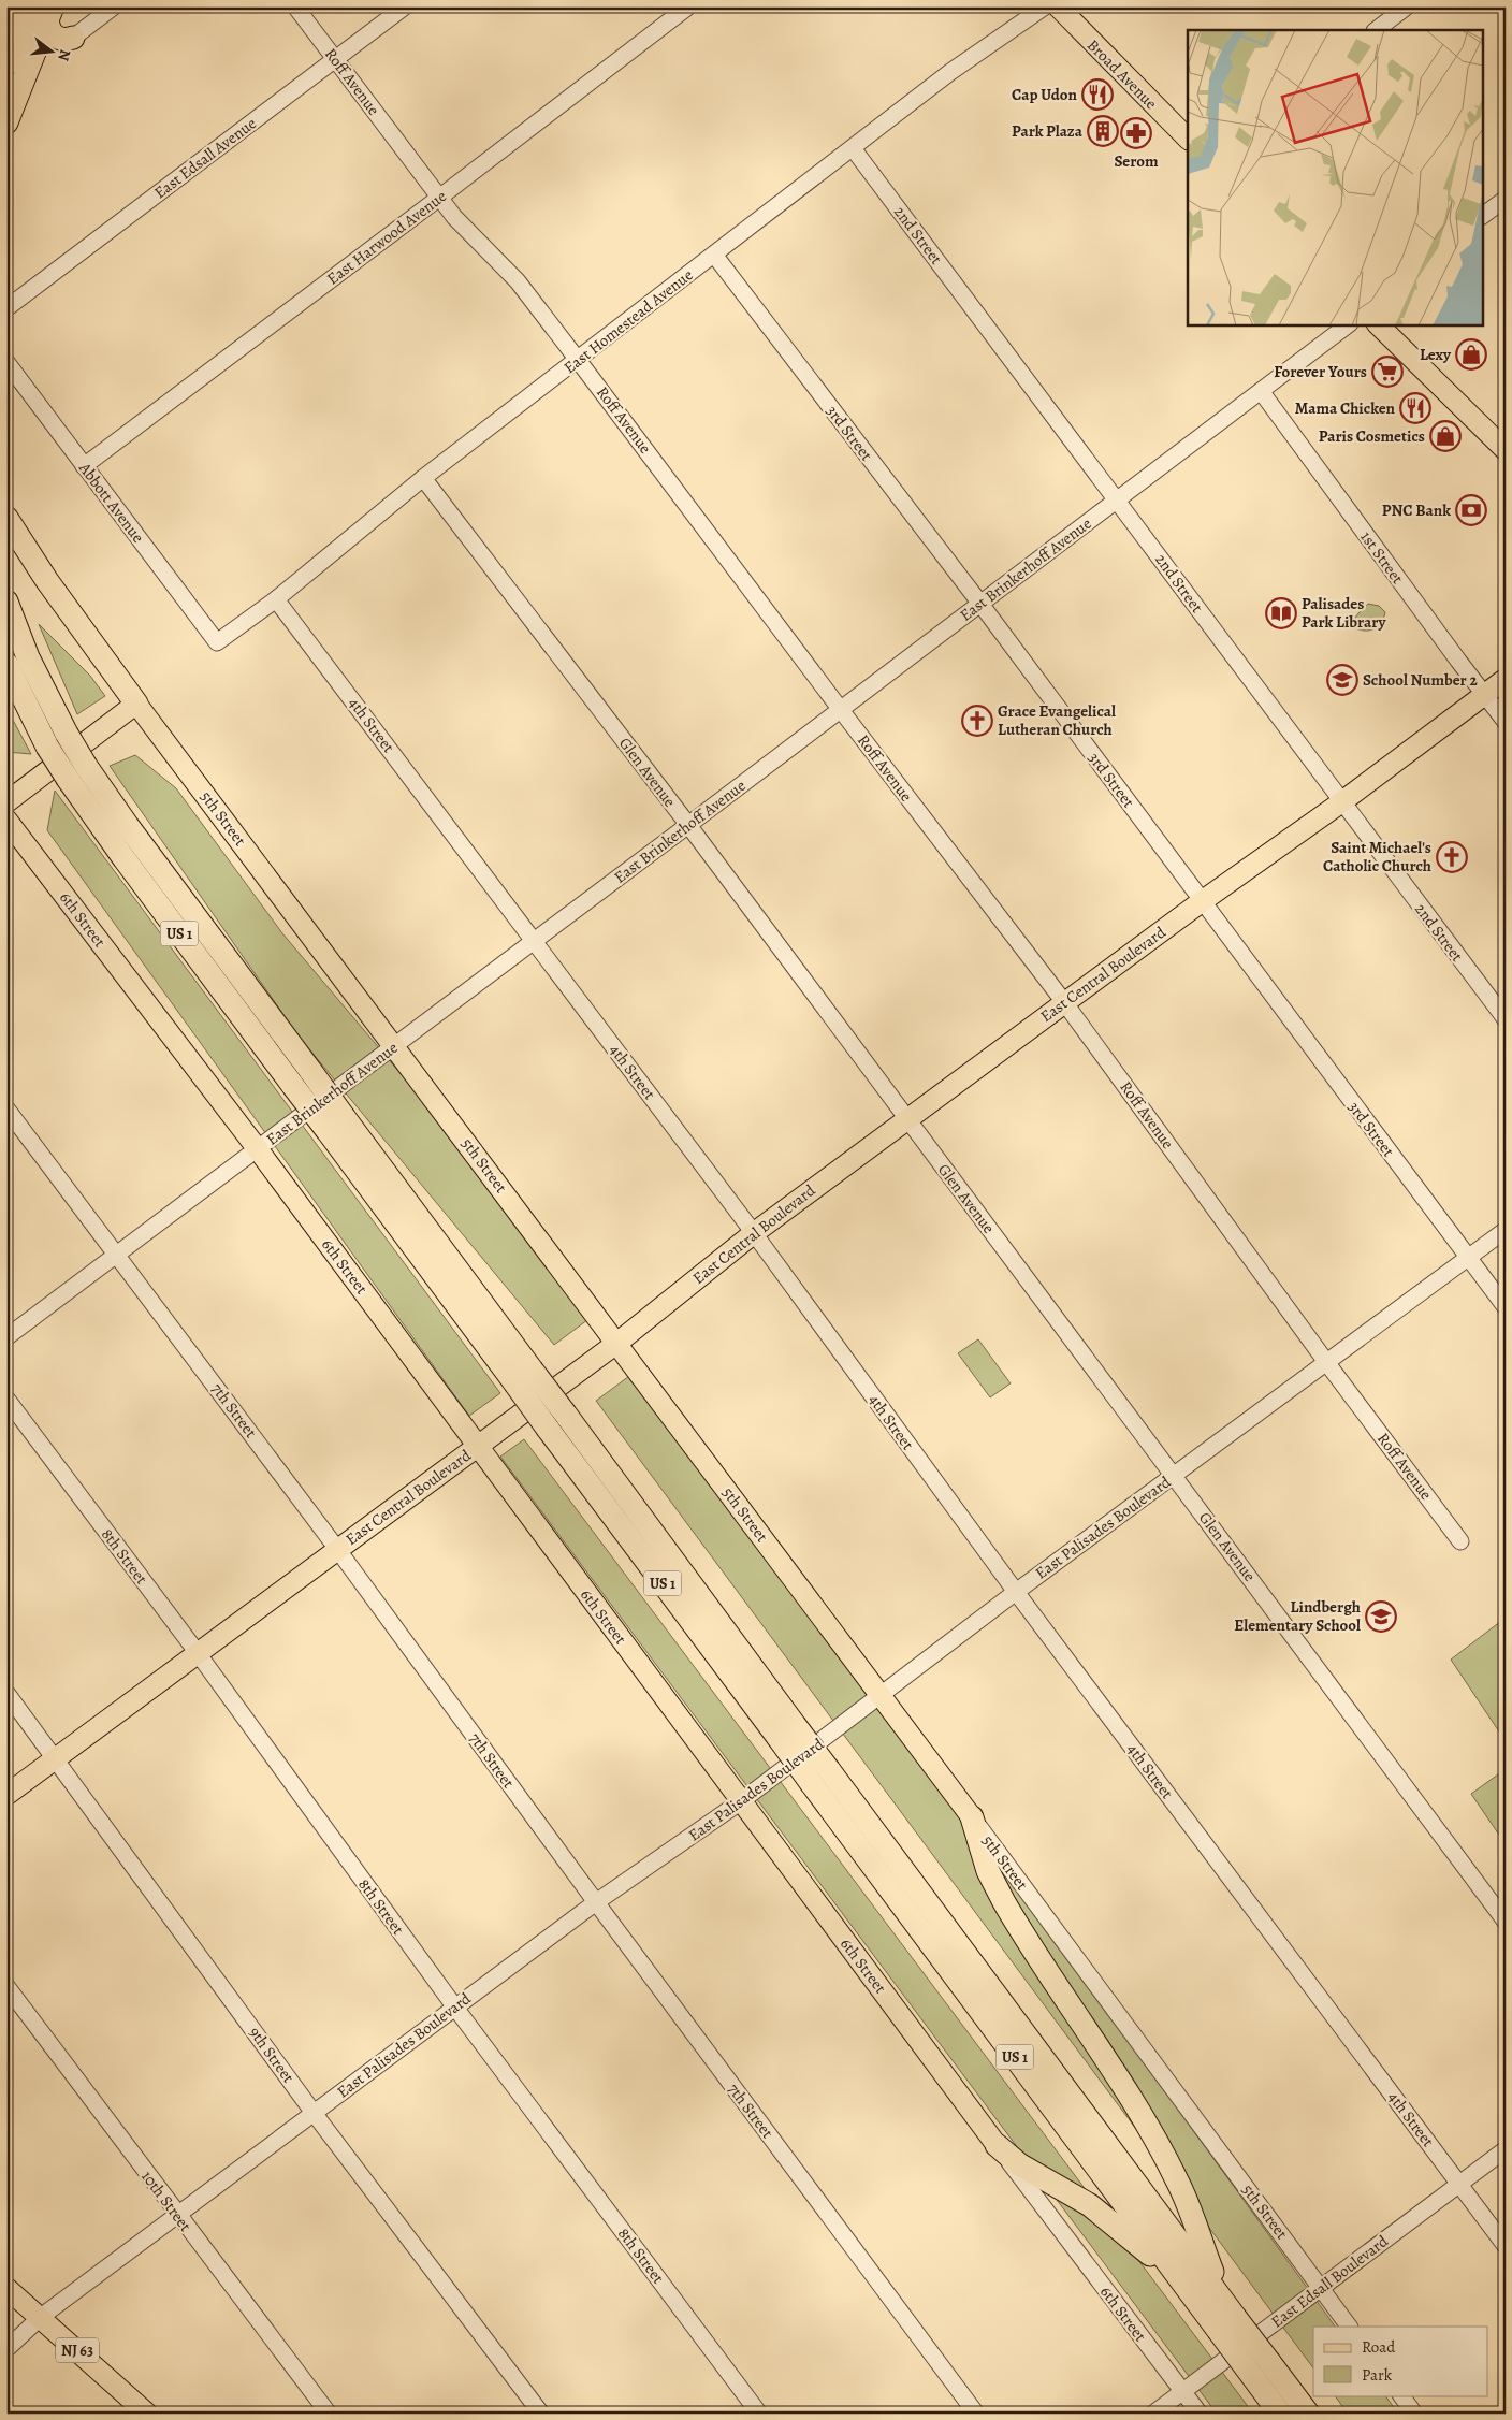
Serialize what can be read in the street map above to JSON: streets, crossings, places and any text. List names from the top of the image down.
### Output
{
  "streets": {
    "highway": ["US 1"],
    "main road": [
      "Broad Avenue",
      "5th Street",
      "6th Street",
      "East Central Boulevard",
      "NJ 63"
    ],
    "street": [
      "Roff Avenue",
      "East Edsall Avenue",
      "2nd Street",
      "East Harwood Avenue",
      "East Homestead Avenue",
      "3rd Street",
      "Abbott Avenue",
      "1st Street",
      "East Brinkerhoff Avenue",
      "4th Street",
      "Glen Avenue",
      "7th Street",
      "East Palisades Boulevard",
      "8th Street",
      "9th Street",
      "10th Street",
      "East Edsall Boulevard"
    ]
  },
  "crossings": [
    ["Roff Avenue", "East Edsall Avenue"],
    ["Roff Avenue", "East Harwood Avenue"],
    ["Roff Avenue", "East Homestead Avenue"],
    ["Roff Avenue", "East Brinkerhoff Avenue"],
    ["Roff Avenue", "East Central Boulevard"],
    ["Roff Avenue", "East Palisades Boulevard"],
    ["2nd Street", "East Homestead Avenue"],
    ["2nd Street", "East Brinkerhoff Avenue"],
    ["2nd Street", "East Central Boulevard"],
    ["East Harwood Avenue", "Abbott Avenue"],
    ["East Homestead Avenue", "3rd Street"],
    ["East Homestead Avenue", "Abbott Avenue"],
    ["East Homestead Avenue", "4th Street"],
    ["East Homestead Avenue", "Glen Avenue"],
    ["3rd Street", "East Brinkerhoff Avenue"],
    ["3rd Street", "East Central Boulevard"],
    ["3rd Street", "East Palisades Boulevard"],
    ["1st Street", "East Brinkerhoff Avenue"],
    ["1st Street", "East Central Boulevard"],
    ["East Brinkerhoff Avenue", "4th Street"],
    ["East Brinkerhoff Avenue", "Glen Avenue"],
    ["East Brinkerhoff Avenue", "5th Street"],
    ["East Brinkerhoff Avenue", "6th Street"],
    ["East Brinkerhoff Avenue", "7th Street"],
    ["4th Street", "East Central Boulevard"],
    ["4th Street", "East Palisades Boulevard"],
    ["4th Street", "East Edsall Boulevard"],
    ["Glen Avenue", "East Central Boulevard"],
    ["Glen Avenue", "East Palisades Boulevard"],
    ["5th Street", "East Central Boulevard"],
    ["5th Street", "East Palisades Boulevard"],
    ["5th Street", "East Edsall Boulevard"],
    ["6th Street", "East Central Boulevard"],
    ["6th Street", "East Palisades Boulevard"],
    ["6th Street", "East Edsall Boulevard"],
    ["East Central Boulevard", "7th Street"],
    ["East Central Boulevard", "8th Street"],
    ["East Central Boulevard", "9th Street"],
    ["7th Street", "East Palisades Boulevard"],
    ["East Palisades Boulevard", "8th Street"],
    ["East Palisades Boulevard", "9th Street"],
    ["East Palisades Boulevard", "10th Street"],
    ["East Palisades Boulevard", "NJ 63"]
  ],
  "places": {
    "restaurant": ["Cap Udon", "Mama Chicken"],
    "building": ["Park Plaza"],
    "pharmacy": ["Serom"],
    "shop": ["Lexy", "Paris Cosmetics"],
    "supermarket": ["Forever Yours"],
    "bank": ["PNC Bank"],
    "library": ["Palisades Park Library"],
    "school or university": ["School Number 2", "Lindbergh Elementary School"],
    "church": ["Grace Evangelical Lutheran Church", "Saint Michael's Catholic Church"]
  },
  "legend": ["Road", "Park"],
  "north": "right"
}
